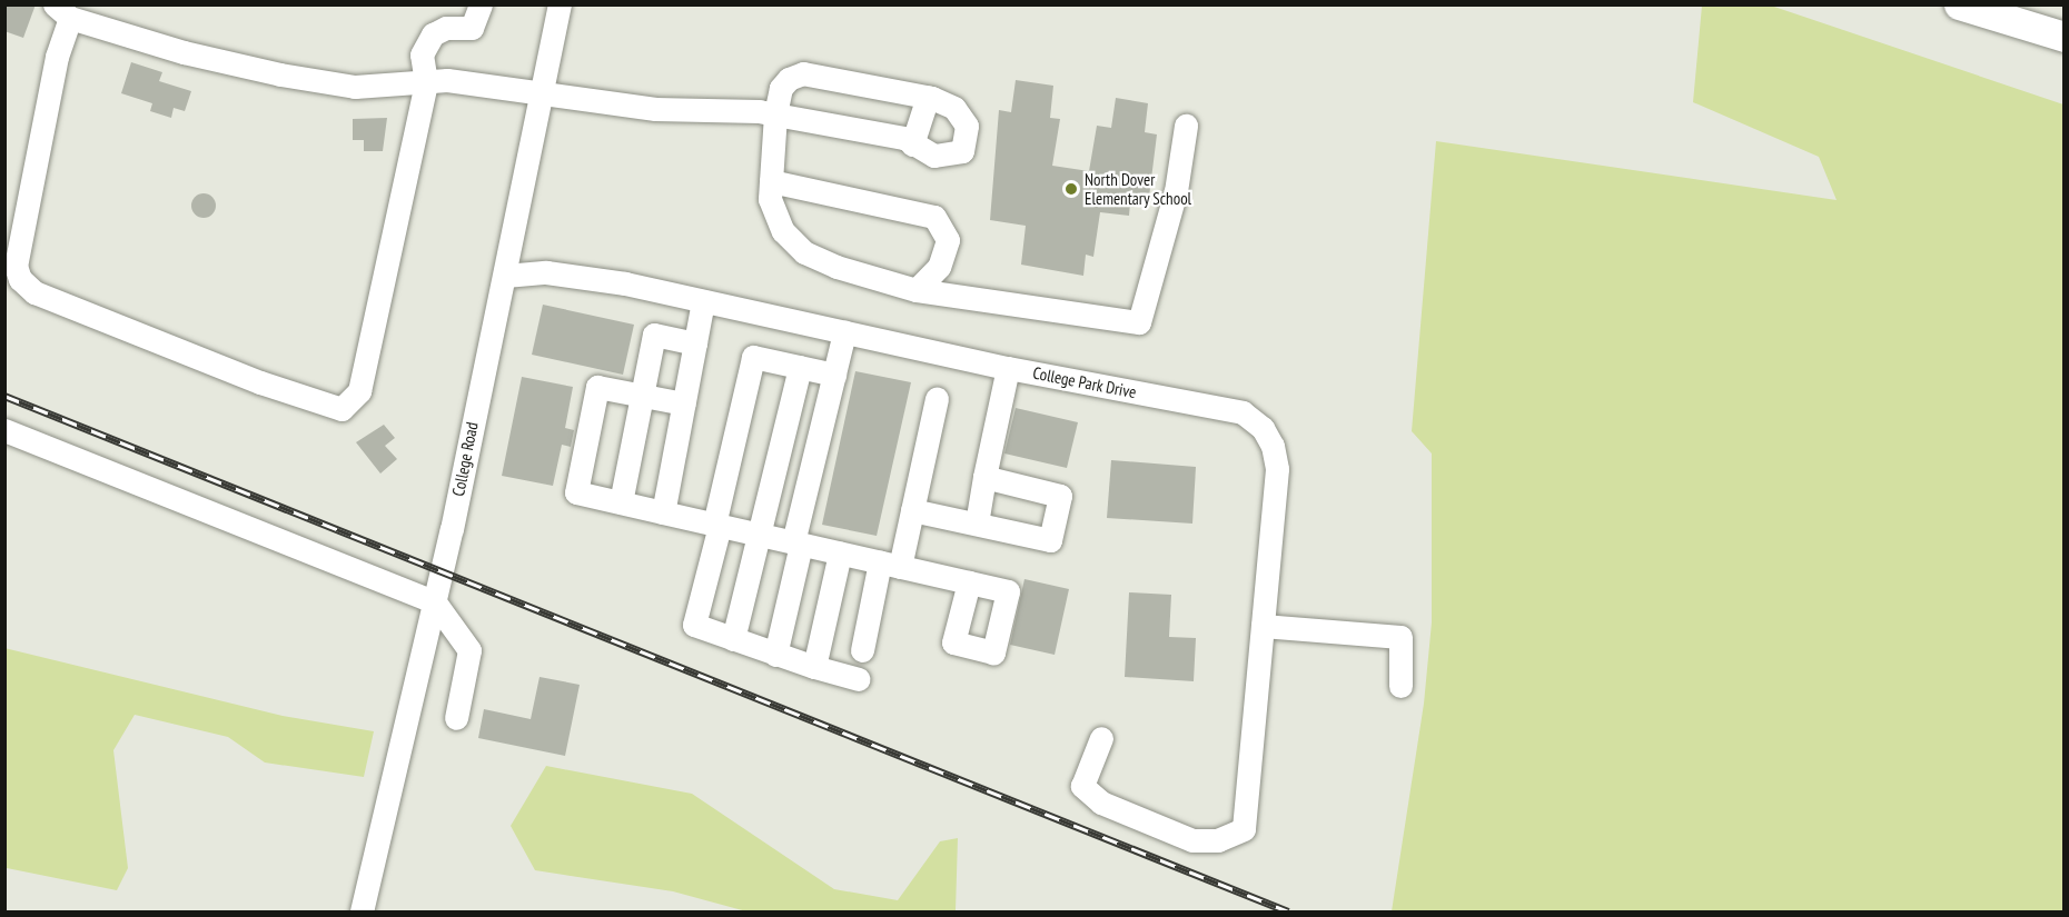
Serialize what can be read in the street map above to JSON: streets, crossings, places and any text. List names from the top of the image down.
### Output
{
  "streets": {
    "street": ["College Park Drive", "College Road"]
  },
  "crossings": [
    ["College Park Drive", "College Road"]
  ],
  "places": ["North Dover Elementary School"]
}
